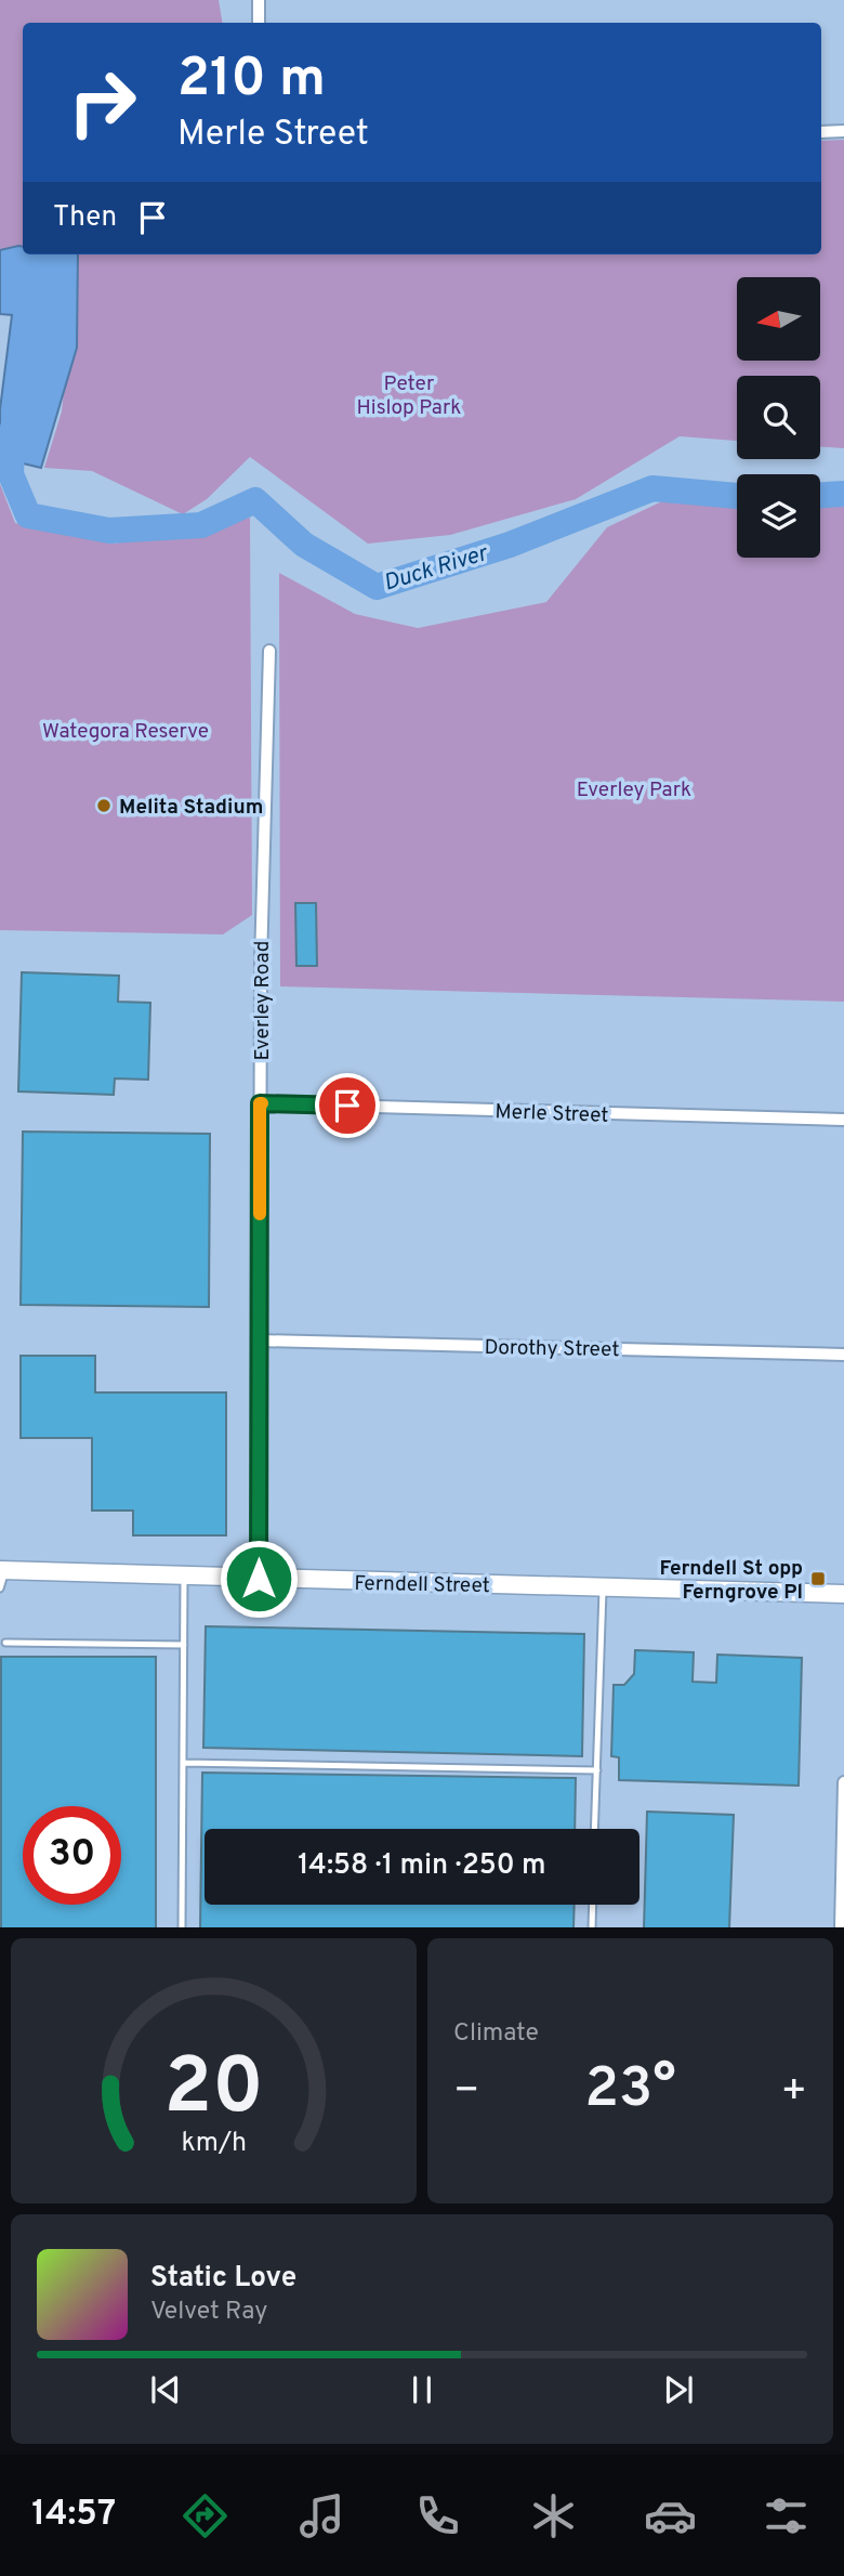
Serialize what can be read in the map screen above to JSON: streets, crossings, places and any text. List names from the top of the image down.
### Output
{
  "streets": {
    "main road": ["Ferndell Street"],
    "street": ["Everley Road", "Merle Street", "Dorothy Street"]
  },
  "crossings": [
    ["Everley Road", "Merle Street"],
    ["Everley Road", "Dorothy Street"],
    ["Everley Road", "Ferndell Street"]
  ],
  "water": ["Duck River"],
  "parks": ["Peter Hislop Park", "Wategora Reserve", "Everley Park"],
  "places": {
    "other": ["Melita Stadium"],
    "transit": ["Ferndell St opp Ferngrove Pl"]
  },
  "north": "left",
  "page": {
    "turn": ["210 m", "Merle Street"],
    "then": "Then",
    "limit": "30",
    "trip": "14:58 · 1 min · 250 m",
    "tile": "Climate",
    "heat": ["−", "23°", "+"],
    "song": ["Static Love", "Velvet Ray"],
    "tabs": "14:57",
    "gauge": ["20", "km/h"]
  }
}
